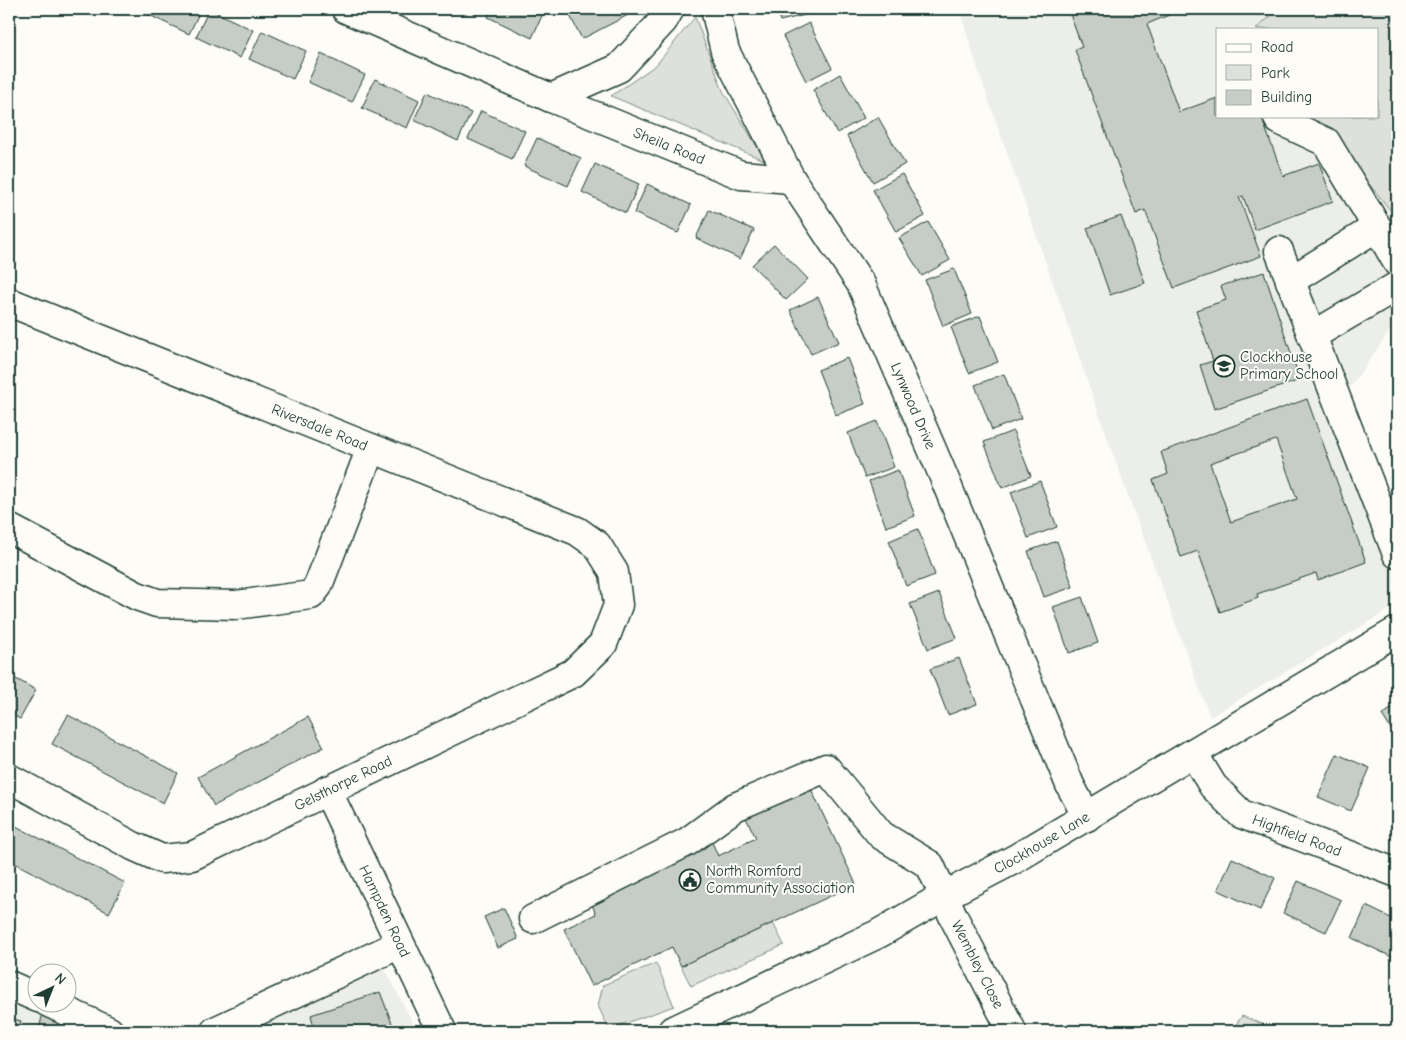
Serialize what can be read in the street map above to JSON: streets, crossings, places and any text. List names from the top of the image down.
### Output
{
  "streets": {
    "street": [
      "Sheila Road",
      "Lynwood Drive",
      "Riversdale Road",
      "Gelsthorpe Road",
      "Highfield Road",
      "Clockhouse Lane",
      "Hampden Road",
      "Wembley Close"
    ]
  },
  "crossings": [
    ["Sheila Road", "Lynwood Drive"],
    ["Lynwood Drive", "Clockhouse Lane"],
    ["Riversdale Road", "Gelsthorpe Road"],
    ["Gelsthorpe Road", "Hampden Road"],
    ["Highfield Road", "Clockhouse Lane"],
    ["Clockhouse Lane", "Wembley Close"]
  ],
  "places": {
    "school or university": ["Clockhouse Primary School"],
    "public building": ["North Romford Community Association"]
  },
  "legend": ["Road", "Park", "Building"],
  "north": "top right"
}
